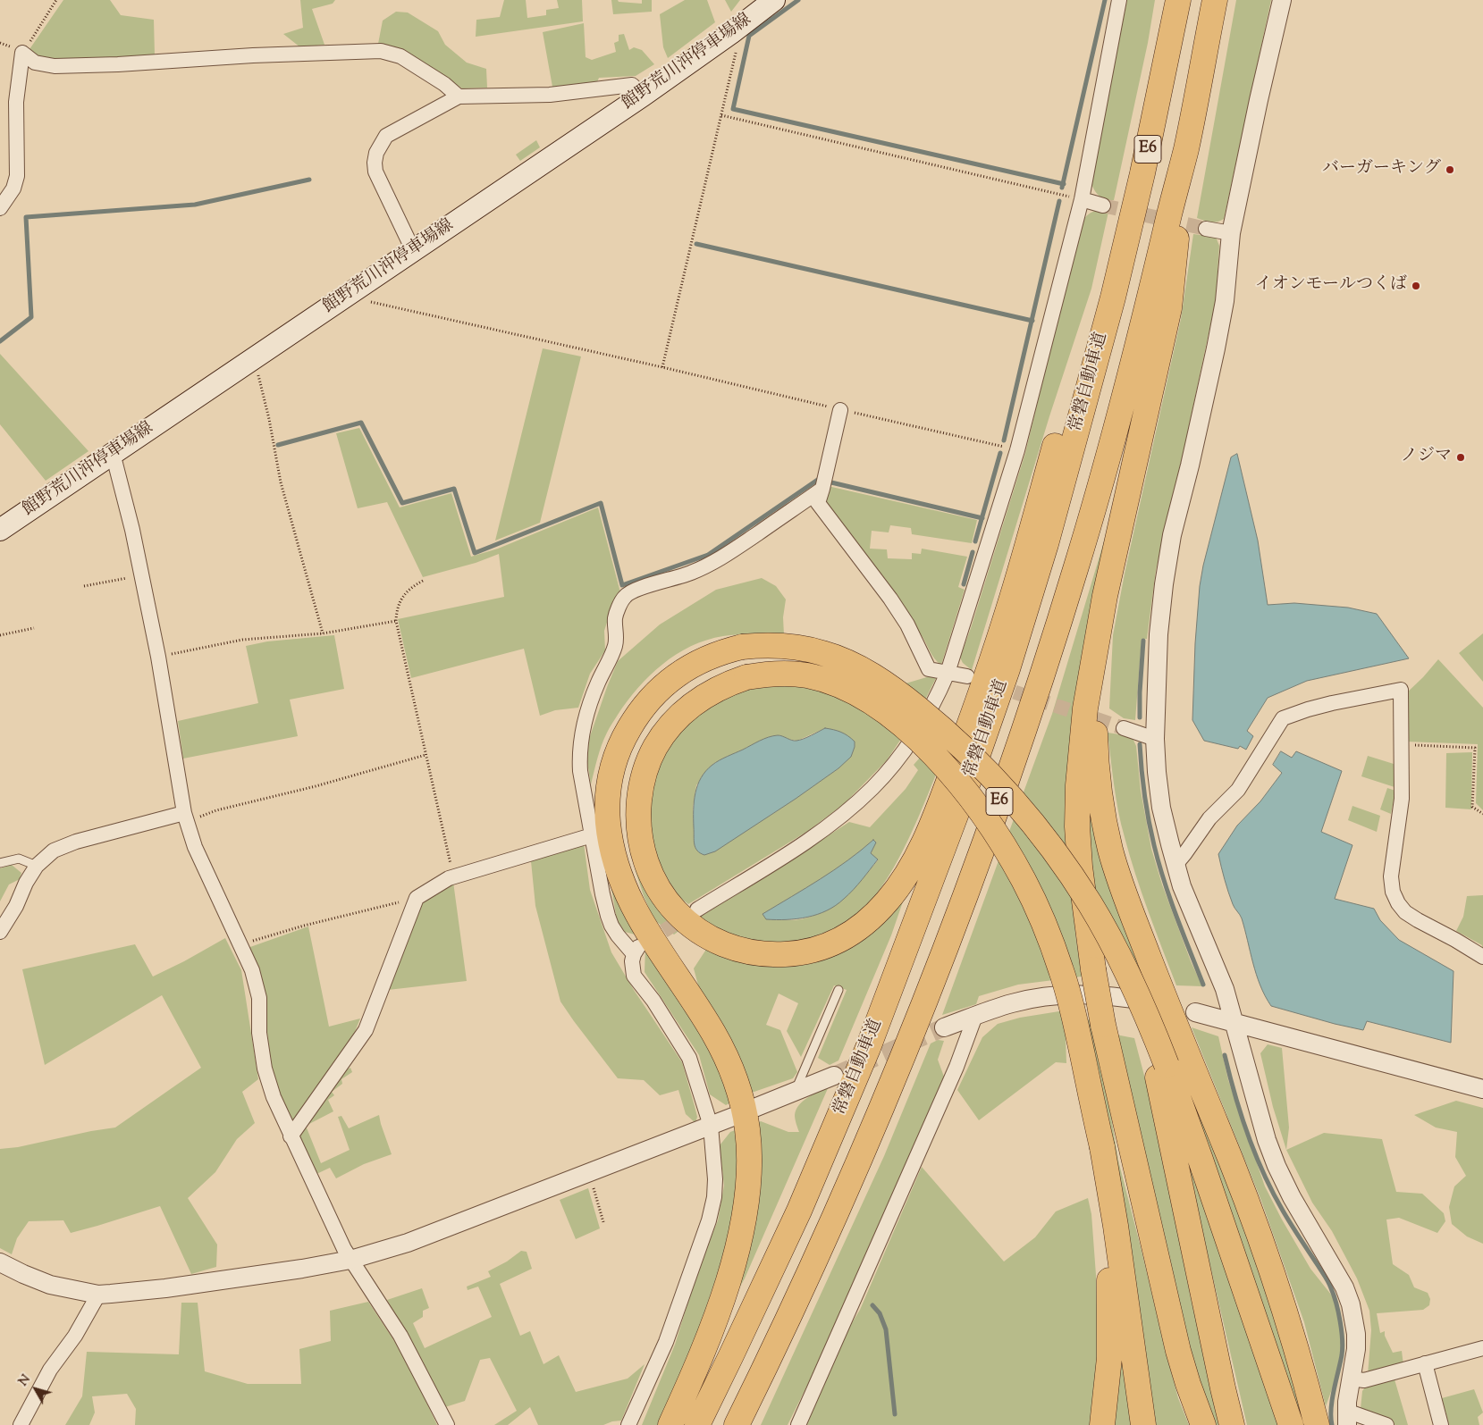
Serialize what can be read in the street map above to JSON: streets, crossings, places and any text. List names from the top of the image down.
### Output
{
  "streets": {
    "highway": ["E6", "常磐自動車道"],
    "main road": ["館野荒川沖停車場線"]
  },
  "places": ["バーガーキング", "イオンモールつくば", "ノジマ"],
  "north": "top left"
}
